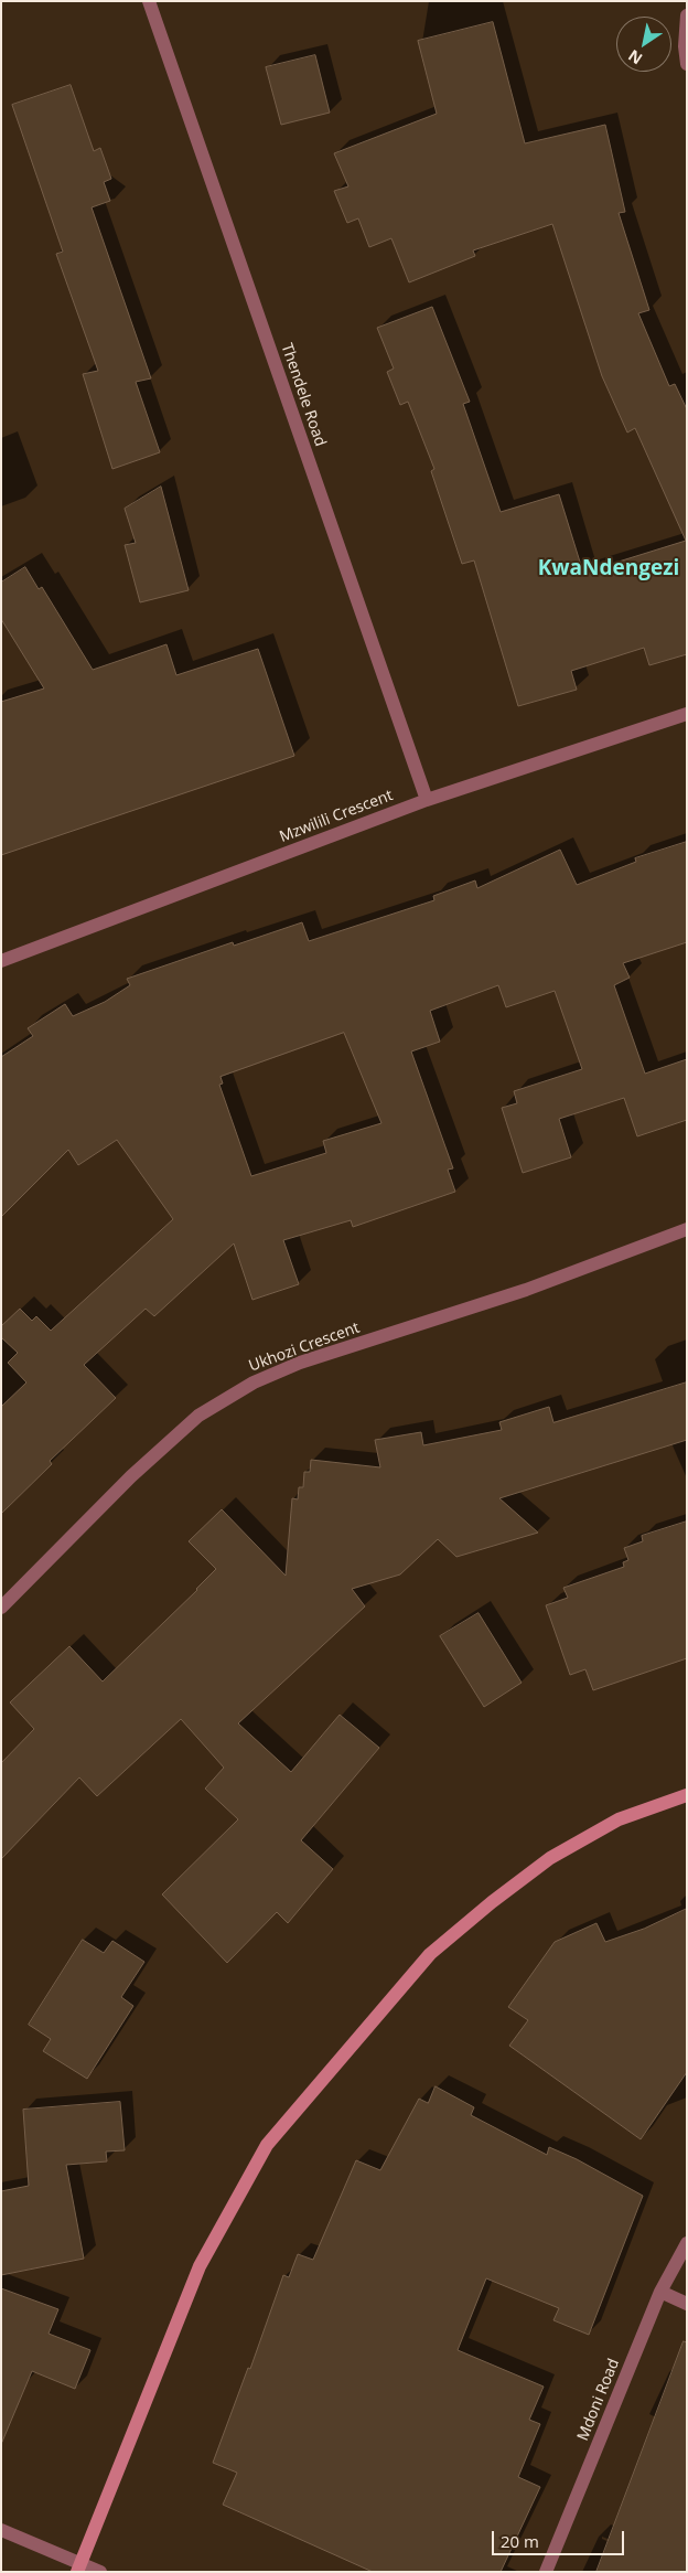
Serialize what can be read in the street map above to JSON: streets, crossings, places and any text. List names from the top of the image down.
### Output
{
  "streets": {
    "street": [
      "Thendele Road",
      "Mzwilili Crescent",
      "Ukhozi Crescent",
      "Mdoni Road"
    ]
  },
  "crossings": [
    ["Thendele Road", "Mzwilili Crescent"]
  ],
  "districts": ["KwaNdengezi"],
  "scale_bar": "20 m",
  "north": "bottom left"
}
